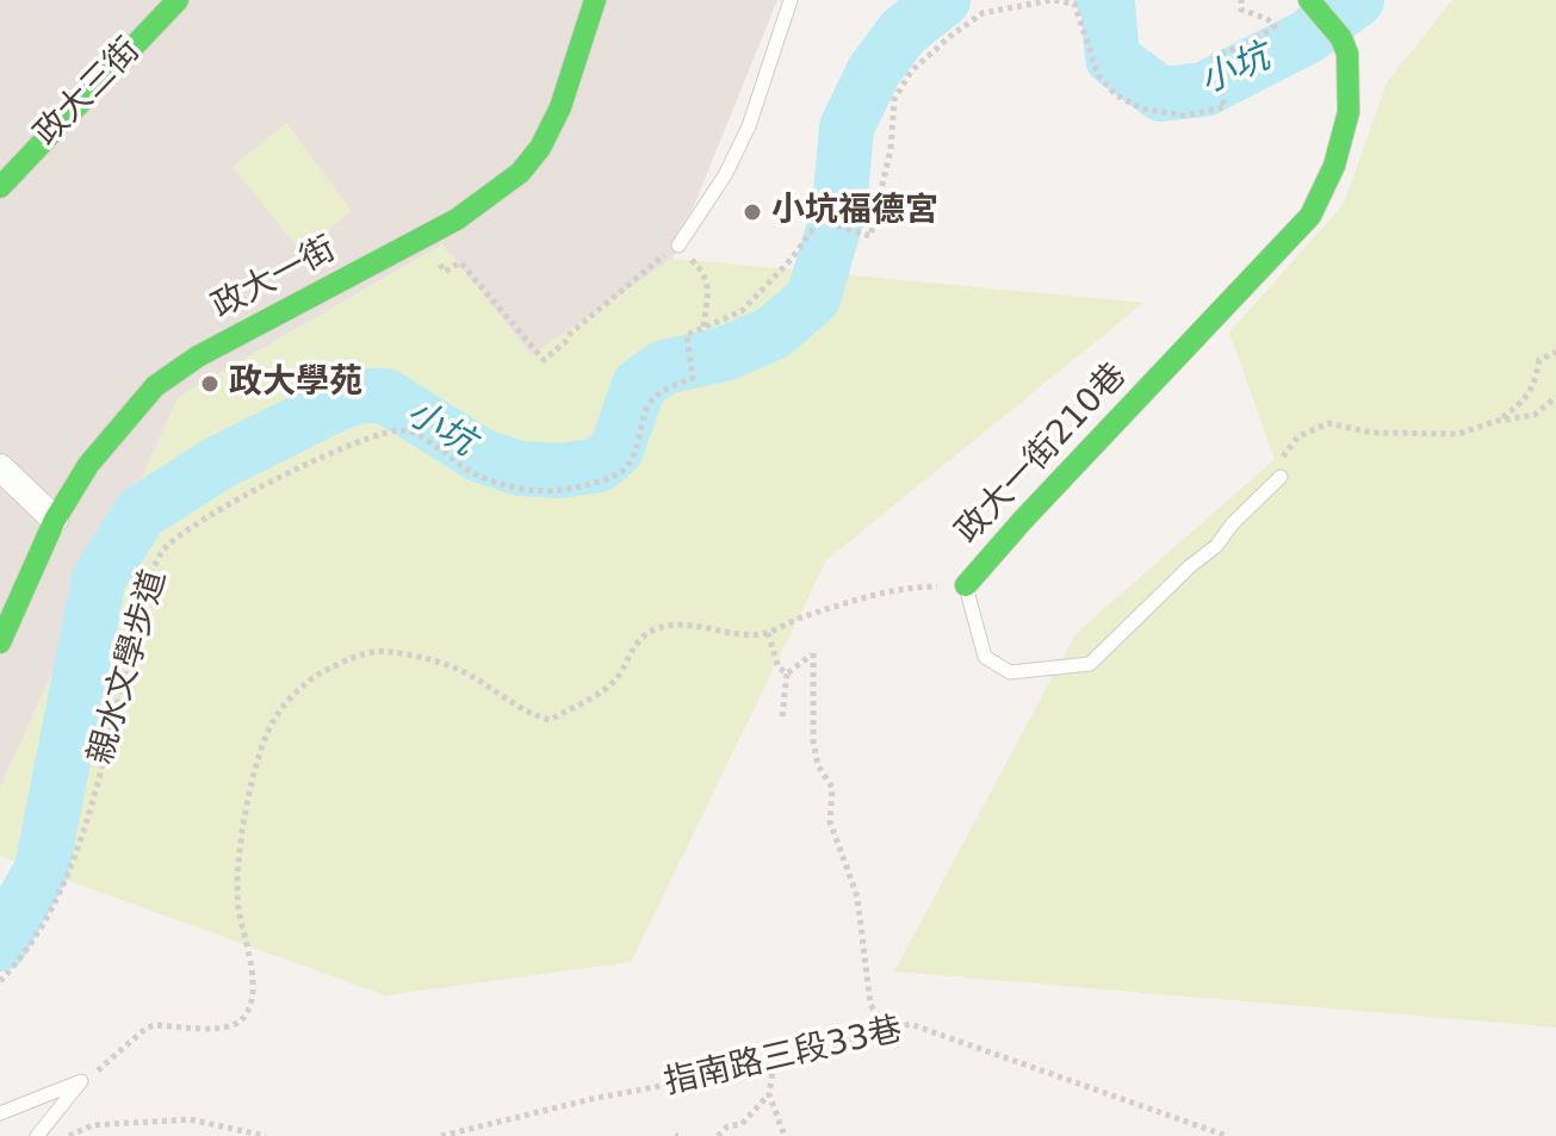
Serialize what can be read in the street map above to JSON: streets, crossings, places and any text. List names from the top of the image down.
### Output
{
  "streets": {
    "street": ["政大三街", "政大一街", "政大一街210巷"],
    "path": ["親水文學步道", "指南路三段33巷"]
  },
  "water": ["小坑"],
  "places": ["小坑福德宮", "政大學苑"]
}
